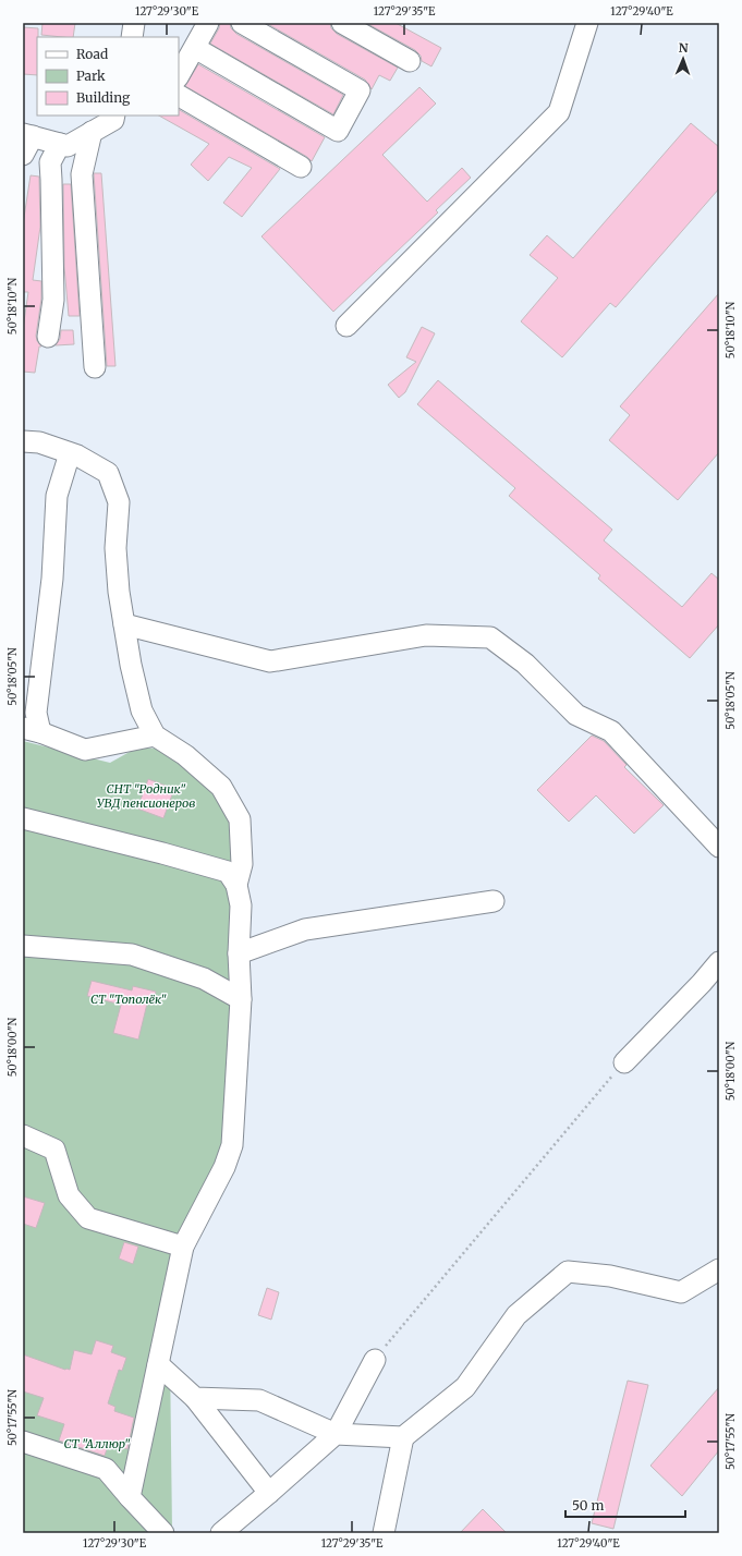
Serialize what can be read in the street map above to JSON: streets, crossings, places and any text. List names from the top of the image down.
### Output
{
  "parks": ["СНТ \"Родник\" УВД пенсионеров", "СТ \"Тополёк\"", "СТ \"Аллюр\""],
  "legend": ["Road", "Park", "Building"],
  "scale_bar": "50 m",
  "north": "top",
  "coordinates": [
    "127°29'30\"E",
    "127°29'35\"E",
    "127°29'40\"E",
    "50°18'10\"N",
    "50°18'05\"N",
    "50°18'00\"N",
    "50°17'55\"N"
  ]
}
